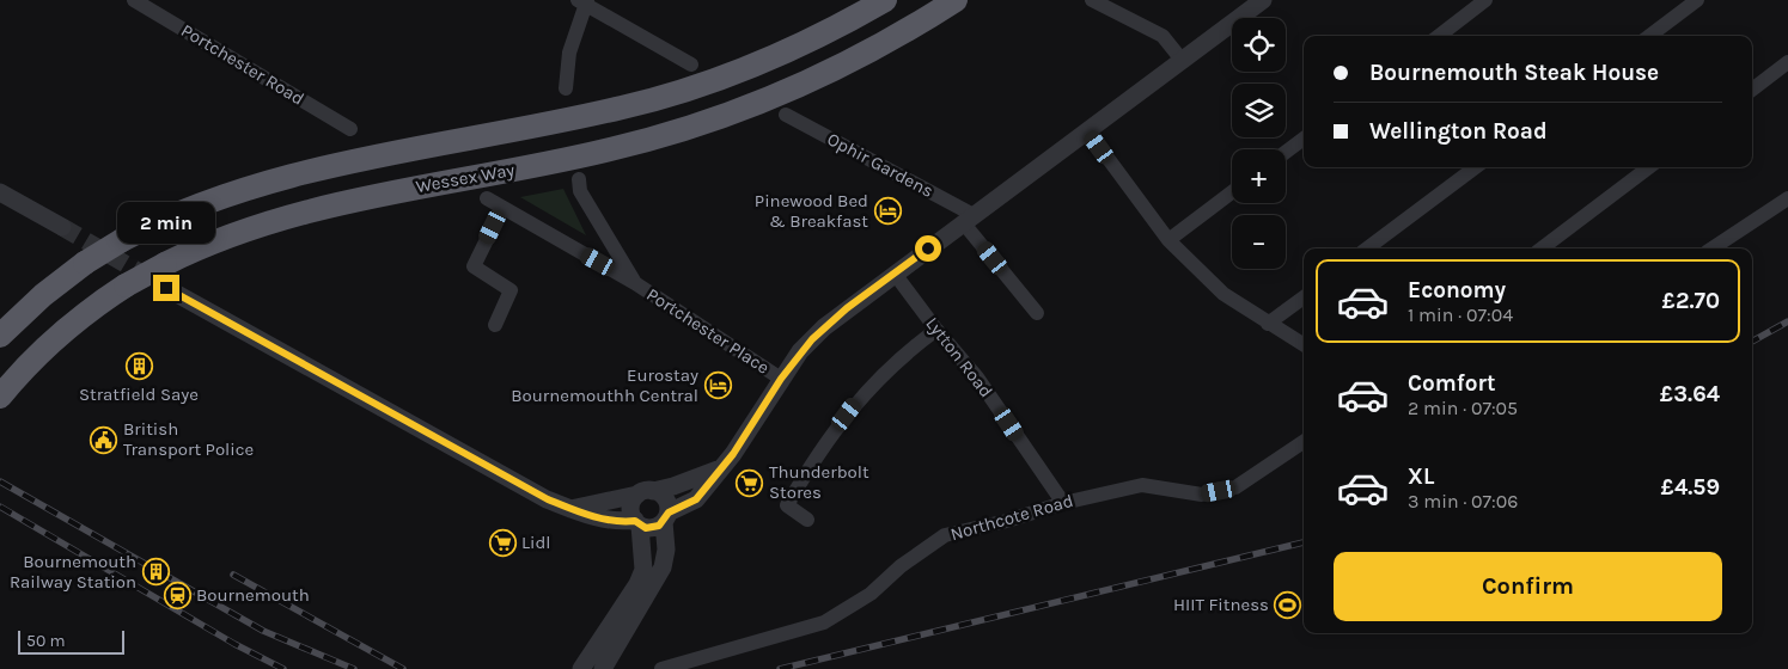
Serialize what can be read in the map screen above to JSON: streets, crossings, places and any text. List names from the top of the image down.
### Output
{
  "streets": {
    "highway": ["Wessex Way"],
    "street": [
      "Portchester Road",
      "Ophir Gardens",
      "Portchester Place",
      "Lytton Road",
      "Northcote Road"
    ]
  },
  "crossings": [
    ["Lytton Road", "Northcote Road"]
  ],
  "places": {
    "hotel": ["Pinewood Bed & Breakfast", "Eurostay Bournemouthh Central"],
    "building": ["Stratfield Saye", "Bournemouth Railway Station"],
    "public building": ["British Transport Police"],
    "supermarket": ["Thunderbolt Stores", "Lidl"],
    "station": ["Bournemouth"],
    "sports": ["HIIT Fitness"]
  },
  "scale_bar": "50 m",
  "page": {
    "map_buttons": ["+", "−"],
    "banner": ["Bournemouth Steak House", "Wellington Road"],
    "bubble": "2 min",
    "list": [
      {
        "name": "Economy",
        "note": "1 min · 07:04",
        "value": "£2.70"
      },
      {
        "name": "Comfort",
        "note": "2 min · 07:05",
        "value": "£3.64"
      },
      {
        "name": "XL",
        "note": "3 min · 07:06",
        "value": "£4.59"
      }
    ],
    "buttons": "Confirm",
    "scale": "50 m"
  }
}
